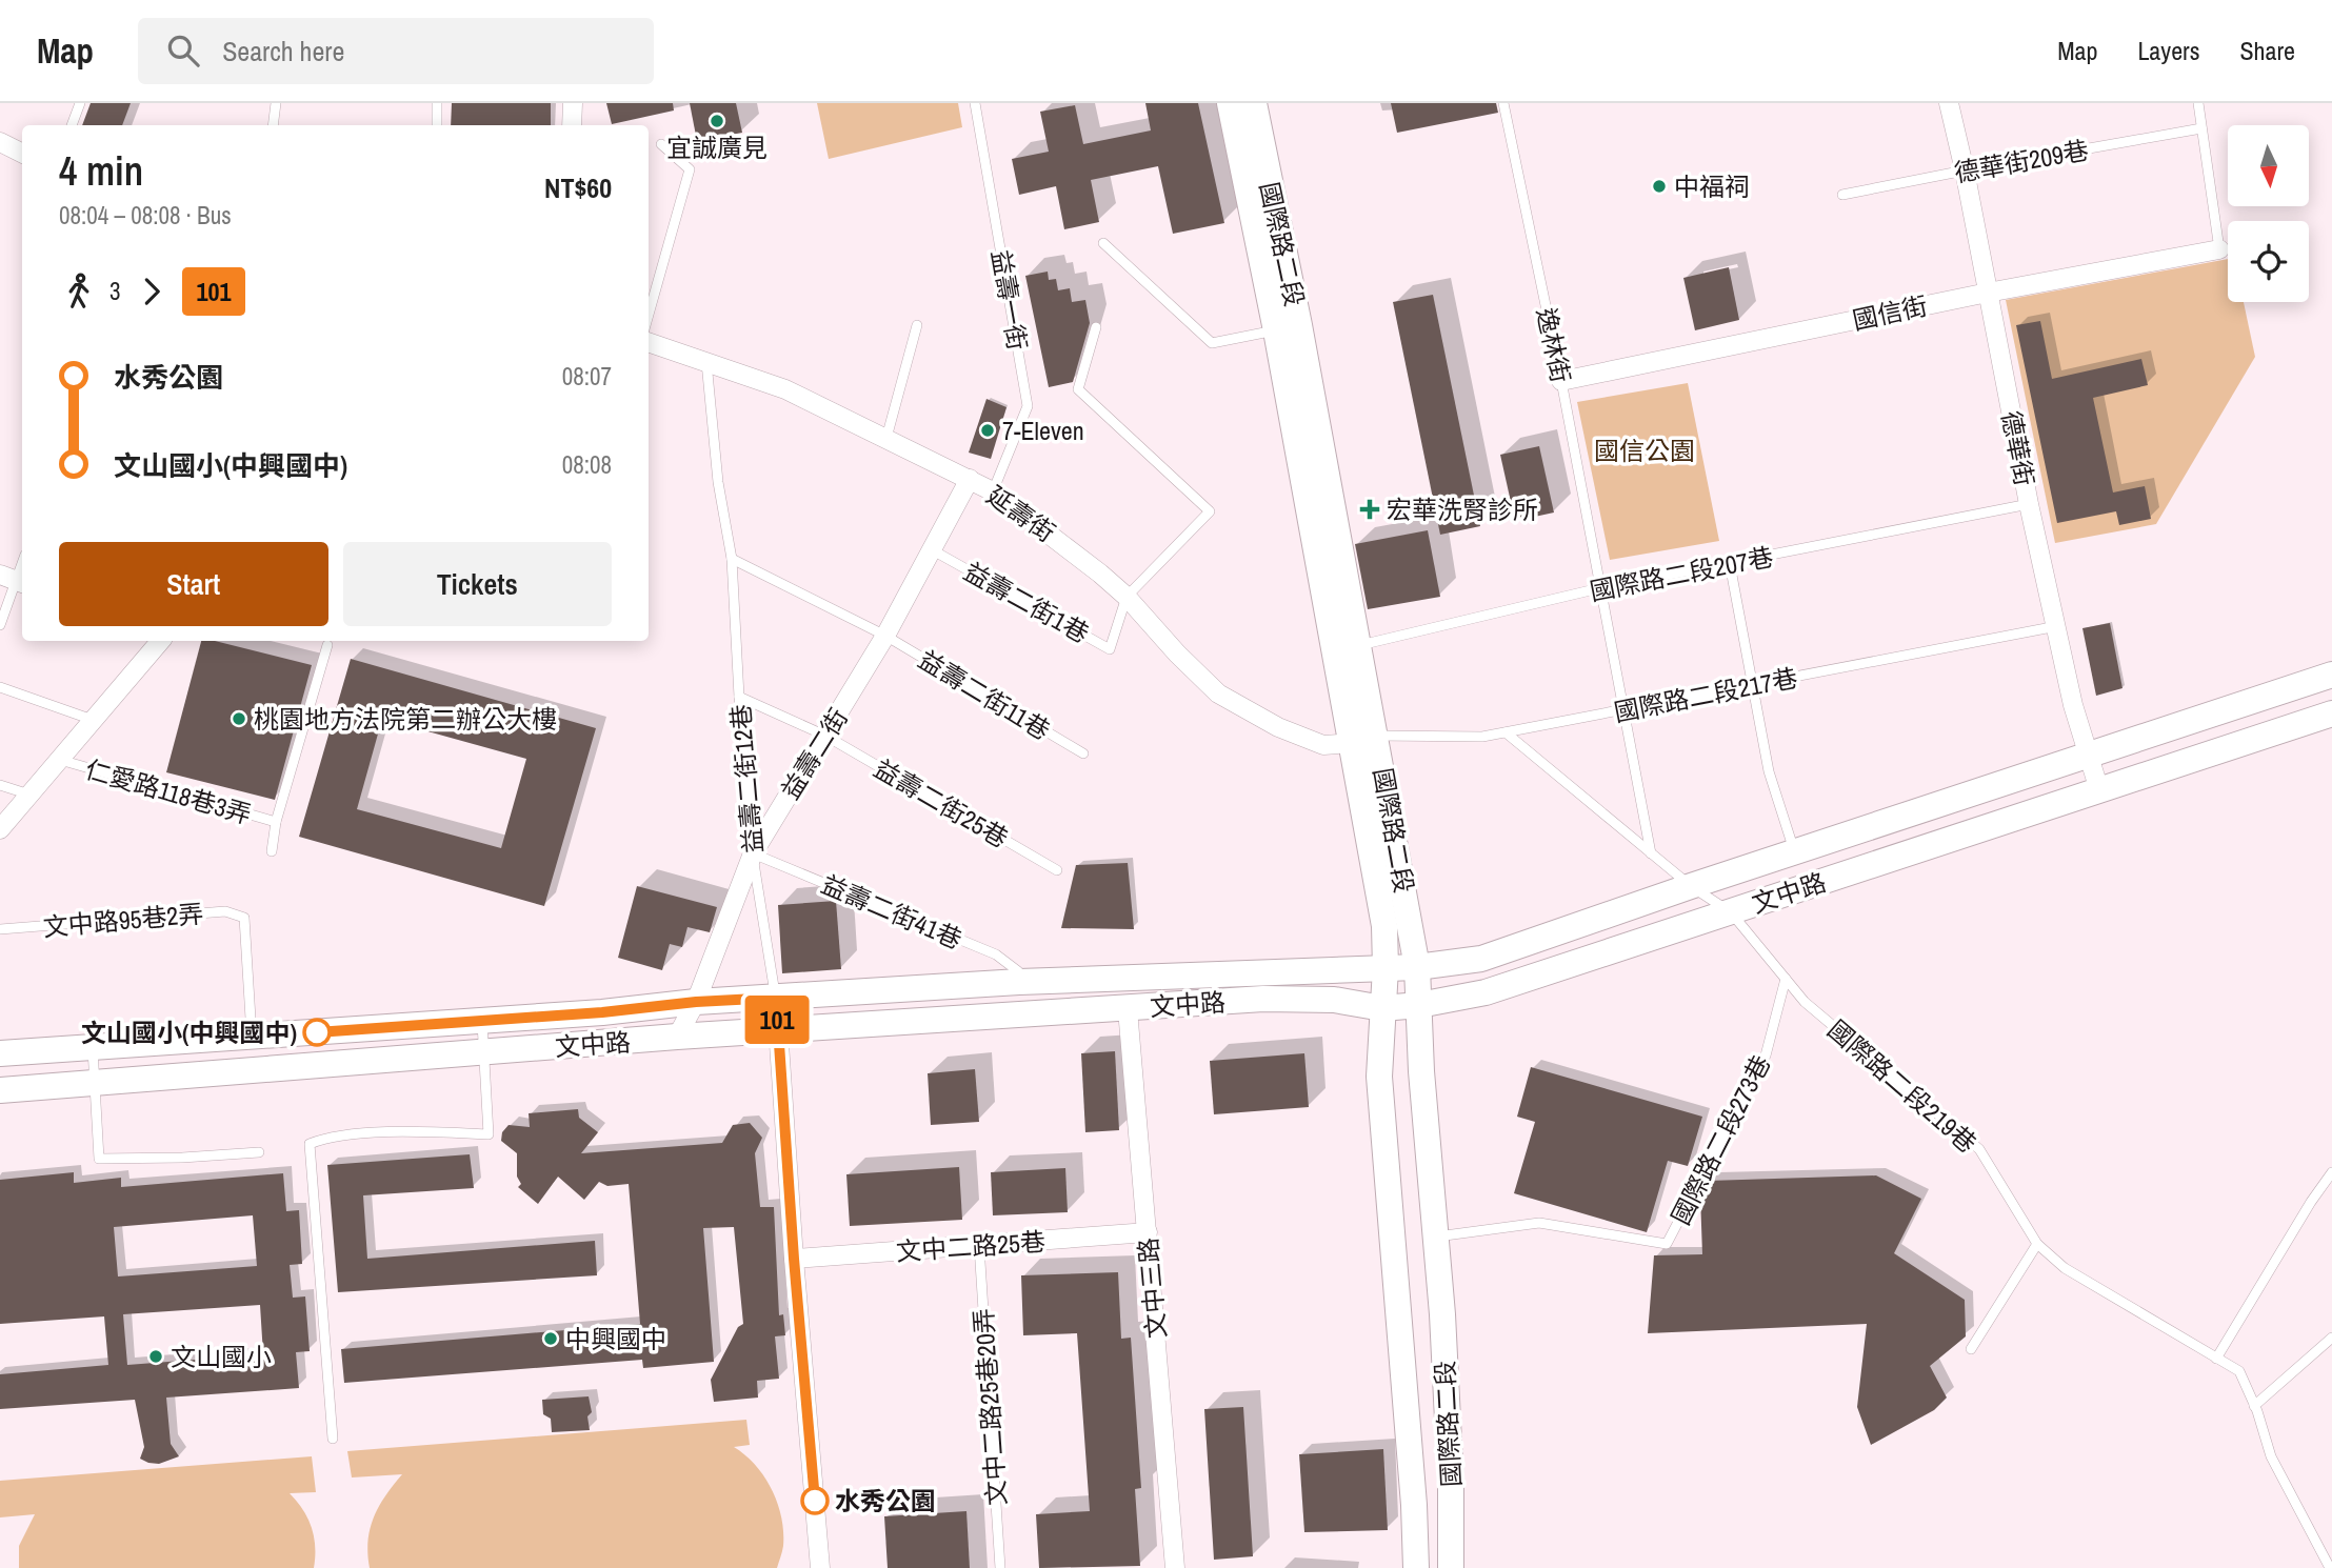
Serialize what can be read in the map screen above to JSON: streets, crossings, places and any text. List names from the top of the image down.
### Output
{
  "streets": {
    "street": [
      "國際路二段",
      "國信街",
      "德華街",
      "延壽街",
      "益壽二街",
      "文中路",
      "文中二路25巷",
      "文中三路"
    ],
    "lane": [
      "德華街209巷",
      "益壽一街",
      "逸林街",
      "國際路二段207巷",
      "益壽二街1巷",
      "益壽二街11巷",
      "國際路二段217巷",
      "益壽二街12巷",
      "仁愛路118巷3弄",
      "益壽二街25巷",
      "益壽二街41巷",
      "文中路95巷2弄",
      "國際路二段219巷",
      "國際路二段273巷",
      "文中二路25巷20弄"
    ]
  },
  "crossings": [
    ["德華街209巷", "德華街"],
    ["國際路二段", "延壽街"],
    ["國際路二段", "國際路二段207巷"],
    ["國際路二段", "國際路二段217巷"],
    ["國際路二段", "文中路"],
    ["國際路二段", "國際路二段273巷"],
    ["益壽一街", "延壽街"],
    ["國信街", "逸林街"],
    ["國信街", "德華街"],
    ["逸林街", "國際路二段207巷"],
    ["逸林街", "國際路二段217巷"],
    ["逸林街", "國際路二段219巷"],
    ["德華街", "國際路二段207巷"],
    ["德華街", "國際路二段217巷"],
    ["德華街", "文中路"],
    ["延壽街", "益壽二街1巷"],
    ["延壽街", "國際路二段217巷"],
    ["延壽街", "益壽二街"],
    ["延壽街", "益壽二街12巷"],
    ["益壽二街1巷", "益壽二街"],
    ["益壽二街11巷", "益壽二街"],
    ["國際路二段217巷", "國際路二段219巷"],
    ["益壽二街", "益壽二街12巷"],
    ["益壽二街", "益壽二街25巷"],
    ["益壽二街", "文中路"],
    ["益壽二街", "益壽二街41巷"],
    ["益壽二街12巷", "益壽二街25巷"],
    ["益壽二街12巷", "文中路"],
    ["益壽二街12巷", "益壽二街41巷"],
    ["文中路", "益壽二街41巷"],
    ["文中路", "文中路95巷2弄"],
    ["文中路", "國際路二段219巷"],
    ["文中路", "文中三路"],
    ["國際路二段219巷", "國際路二段273巷"],
    ["文中二路25巷", "文中三路"],
    ["文中二路25巷", "文中二路25巷20弄"]
  ],
  "parks": ["國信公園"],
  "places": {
    "other": [
      "宜誠廣見",
      "中福祠",
      "7-Eleven",
      "桃園地方法院第二辦公大樓",
      "文山國小(中興國中)",
      "中興國中",
      "文山國小",
      "水秀公園"
    ],
    "health": ["宏華洗腎診所"]
  },
  "lines": ["bus line 101"],
  "north": "bottom",
  "page": {
    "header": "Map",
    "search": "Search here",
    "nav": ["Map", "Layers", "Share"],
    "on_map": "101",
    "heading": ["4 min", "08:04 – 08:08 · Bus", "NT$60"],
    "legs": ["3", "101"],
    "list": [
      {
        "name": "水秀公園",
        "value": "08:07"
      },
      {
        "name": "文山國小(中興國中)",
        "value": "08:08"
      }
    ],
    "buttons": ["Start", "Tickets"]
  }
}
